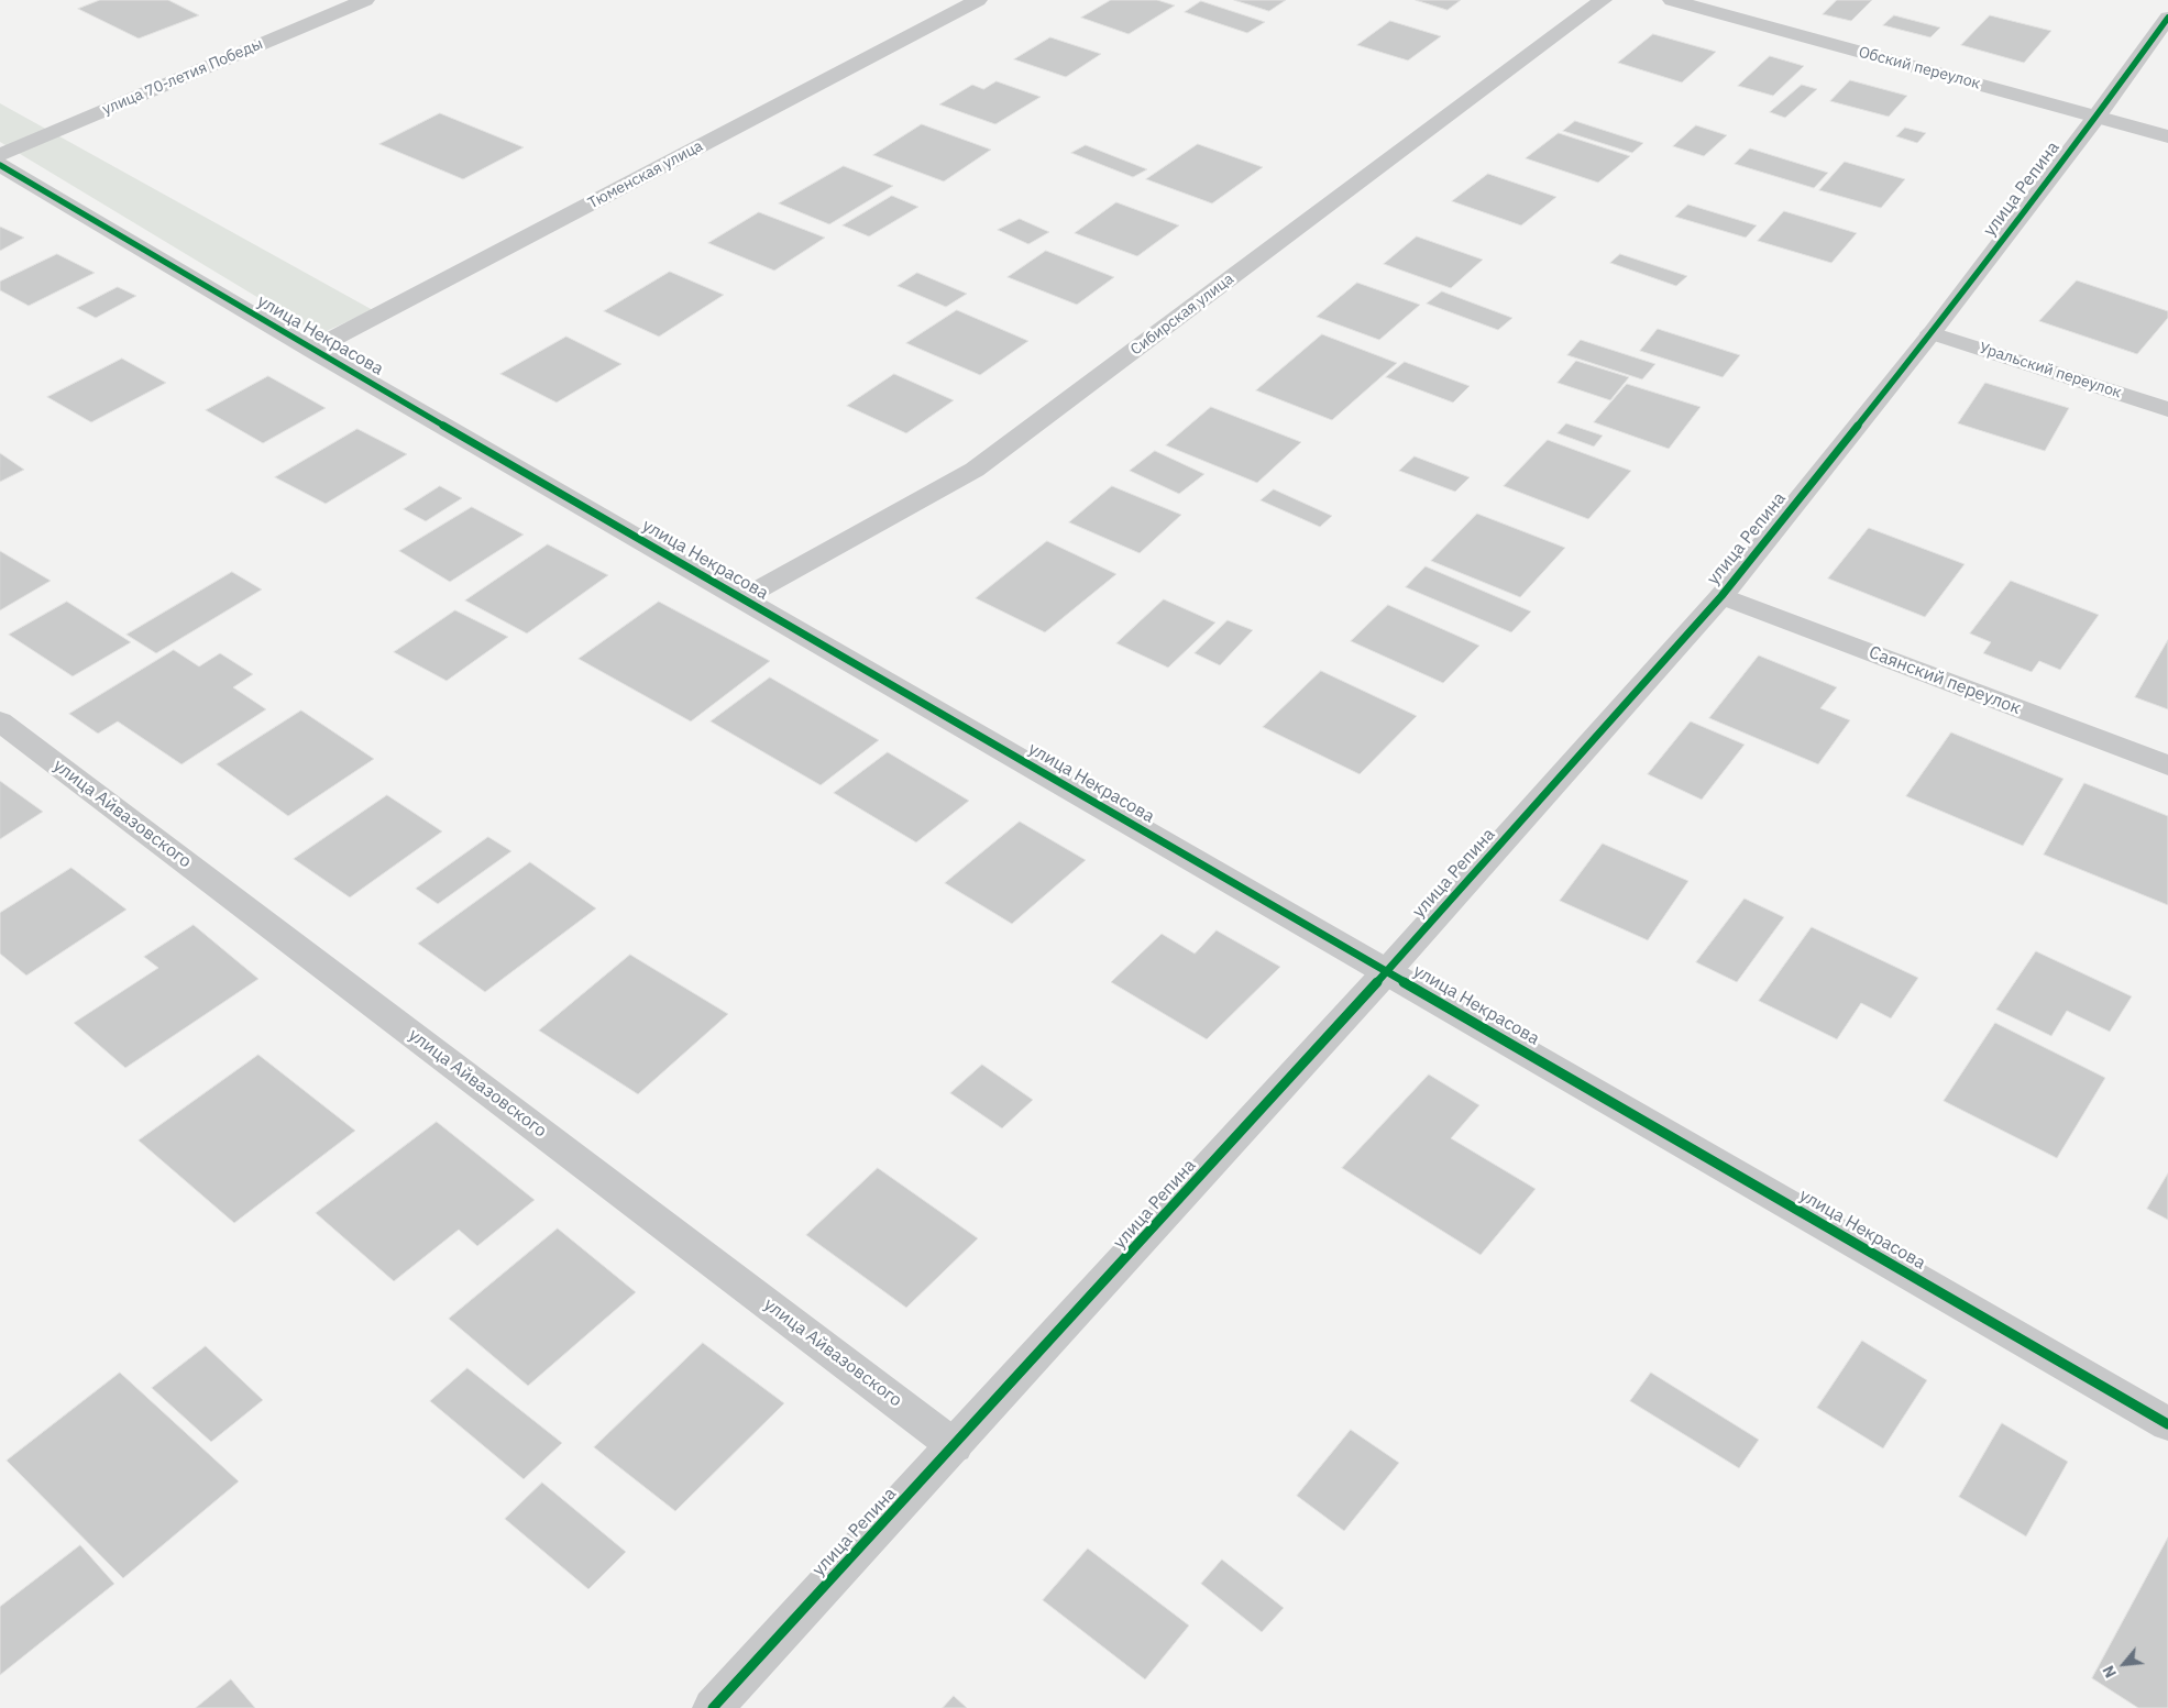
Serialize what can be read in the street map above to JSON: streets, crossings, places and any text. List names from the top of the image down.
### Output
{
  "streets": {
    "street": [
      "Обский переулок",
      "улица 70-летия Победы",
      "Тюменская улица",
      "улица Репина",
      "Сибирская улица",
      "улица Некрасова",
      "Уральский переулок",
      "Саянский переулок",
      "улица Айвазовского"
    ]
  },
  "crossings": [
    ["Обский переулок", "улица Репина"],
    ["Тюменская улица", "улица Некрасова"],
    ["улица Репина", "улица Некрасова"],
    ["улица Репина", "Уральский переулок"],
    ["улица Репина", "Саянский переулок"],
    ["улица Репина", "улица Айвазовского"],
    ["Сибирская улица", "улица Некрасова"]
  ],
  "north": "bottom left"
}
